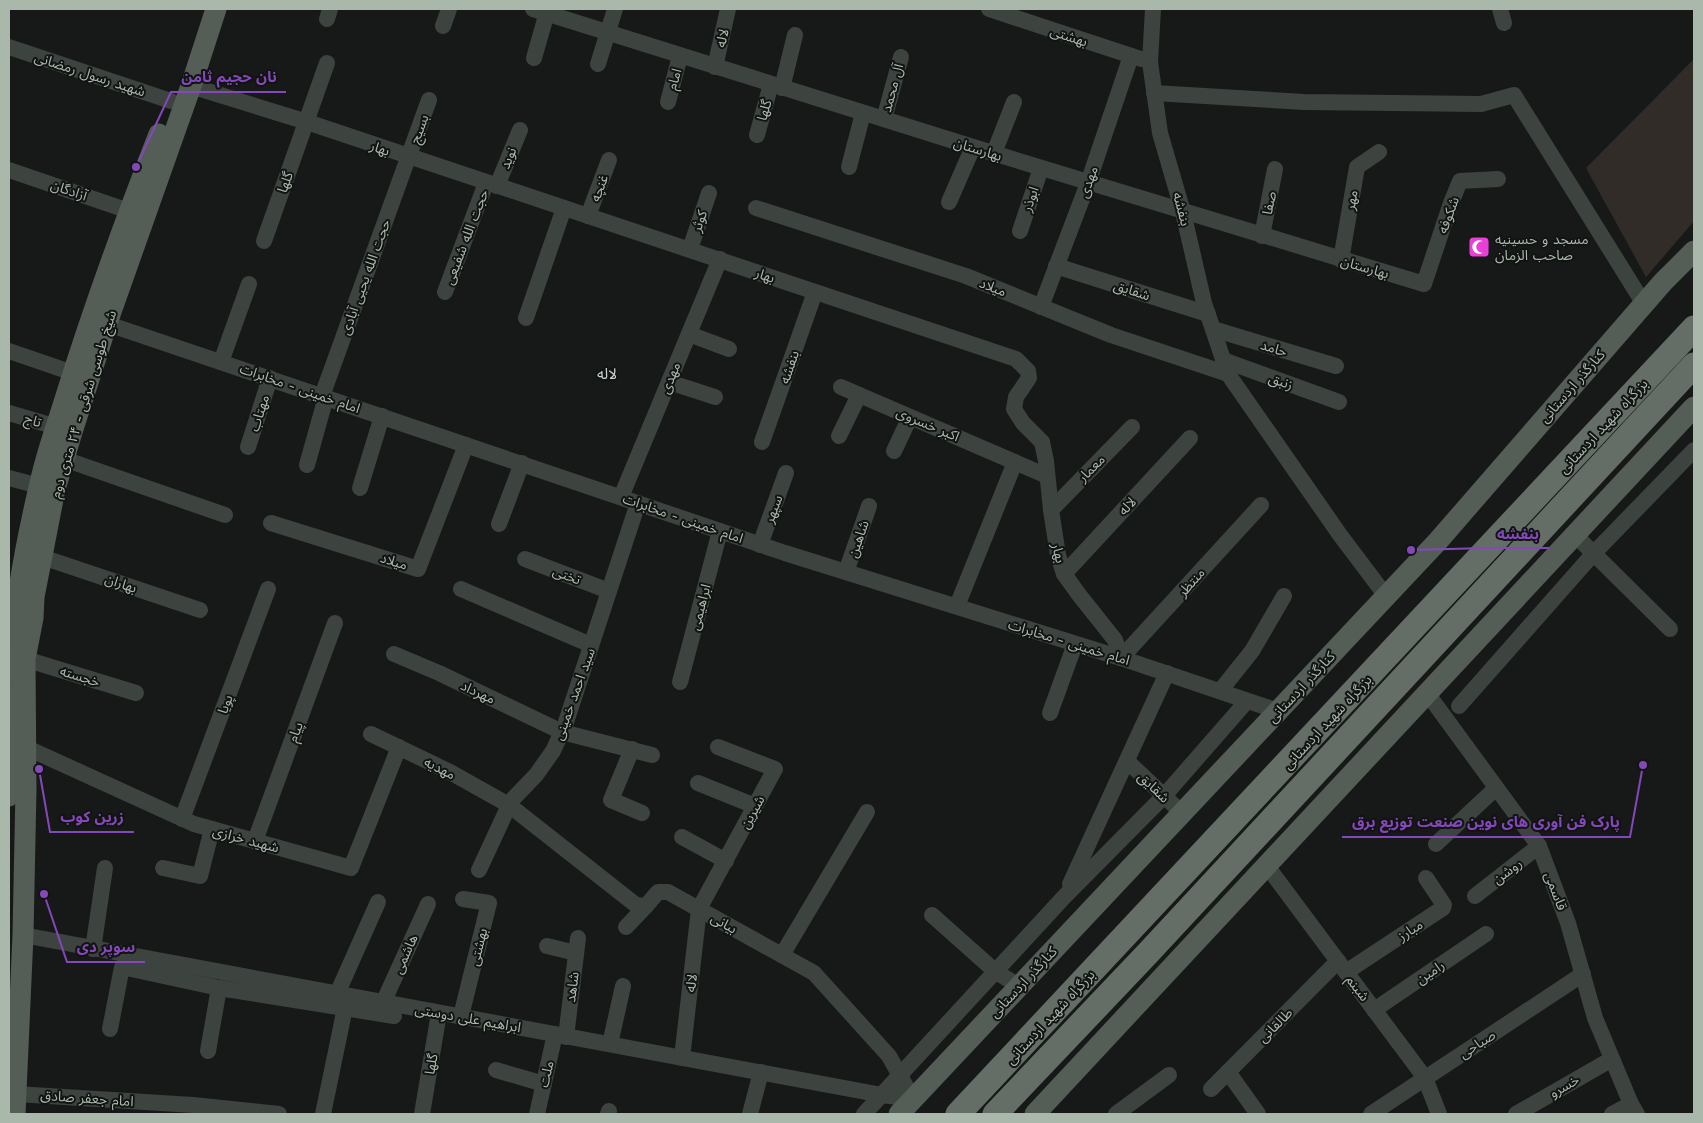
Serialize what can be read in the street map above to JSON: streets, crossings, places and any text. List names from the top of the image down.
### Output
{
  "streets": {
    "highway": ["بزرگراه شهید اردستانی"],
    "main road": ["کنارگذر اردستانی", "شیخ طوسی شرقی - ۲۴ متری دوم"],
    "street": [
      "بهشتی",
      "لاله",
      "شهید رسول رمضانی",
      "امام",
      "آل محمد",
      "گلها",
      "بسیج",
      "بهار",
      "بهارستان",
      "نوید",
      "مهدی",
      "غنچه",
      "آزادگان",
      "ابوذر",
      "مهر",
      "صفا",
      "بنفشه",
      "شکوفه",
      "کوثر",
      "حجت الله شفیعی",
      "حجت الله یحیی آبادی",
      "میلاد",
      "شقایق",
      "حامد",
      "زنبق",
      "امام خمینی - مخابرات",
      "مهتاب",
      "تاج",
      "اکبر خسروی",
      "معمار",
      "سپهر",
      "شاهین",
      "تختی",
      "منتظر",
      "بهاران",
      "ابراهیمی",
      "خجسته",
      "مهرداد",
      "سید احمد خمینی",
      "پویا",
      "پیام",
      "مهدیه",
      "شیرین",
      "شهید خرازی",
      "روشن",
      "قاسمی",
      "بیانی",
      "مبارز",
      "هاشمی",
      "رامین",
      "شاهد",
      "شبنم",
      "ابراهیم علی دوستی",
      "طالقانی",
      "صباحی",
      "ملت",
      "خسرو",
      "امام جعفر صادق"
    ]
  },
  "crossings": [
    ["بهشتی", "مهدی"],
    ["بهشتی", "بنفشه"],
    ["بهشتی", "ابراهیم علی دوستی"],
    ["لاله", "بهار"],
    ["لاله", "بهارستان"],
    ["لاله", "شیرین"],
    ["لاله", "بیانی"],
    ["لاله", "ابراهیم علی دوستی"],
    ["شهید رسول رمضانی", "شیخ طوسی شرقی - ۲۴ متری دوم"],
    ["امام", "بهارستان"],
    ["آل محمد", "بهارستان"],
    ["گلها", "بهار"],
    ["گلها", "بهارستان"],
    ["گلها", "ابراهیم علی دوستی"],
    ["بسیج", "بهار"],
    ["بسیج", "حجت الله یحیی آبادی"],
    ["بهار", "نوید"],
    ["بهار", "مهدی"],
    ["بهار", "غنچه"],
    ["بهار", "بنفشه"],
    ["بهار", "کوثر"],
    ["بهار", "حجت الله شفیعی"],
    ["بهار", "حجت الله یحیی آبادی"],
    ["بهار", "امام خمینی - مخابرات"],
    ["بهار", "شیخ طوسی شرقی - ۲۴ متری دوم"],
    ["بهار", "اکبر خسروی"],
    ["بهار", "معمار"],
    ["بهار", "منتظر"],
    ["بهارستان", "مهدی"],
    ["بهارستان", "ابوذر"],
    ["بهارستان", "مهر"],
    ["بهارستان", "صفا"],
    ["بهارستان", "بنفشه"],
    ["بهارستان", "شکوفه"],
    ["نوید", "حجت الله شفیعی"],
    ["مهدی", "میلاد"],
    ["مهدی", "شقایق"],
    ["مهدی", "امام خمینی - مخابرات"],
    ["آزادگان", "شیخ طوسی شرقی - ۲۴ متری دوم"],
    ["بنفشه", "میلاد"],
    ["بنفشه", "شقایق"],
    ["بنفشه", "حامد"],
    ["بنفشه", "زنبق"],
    ["بنفشه", "کنارگذر اردستانی"],
    ["حجت الله یحیی آبادی", "امام خمینی - مخابرات"],
    ["میلاد", "زنبق"],
    ["میلاد", "امام خمینی - مخابرات"],
    ["شقایق", "حامد"],
    ["شقایق", "کنارگذر اردستانی"],
    ["کنارگذر اردستانی", "امام خمینی - مخابرات"],
    ["کنارگذر اردستانی", "بیانی"],
    ["کنارگذر اردستانی", "ابراهیم علی دوستی"],
    ["امام خمینی - مخابرات", "شیخ طوسی شرقی - ۲۴ متری دوم"],
    ["امام خمینی - مخابرات", "مهتاب"],
    ["امام خمینی - مخابرات", "سپهر"],
    ["امام خمینی - مخابرات", "شاهین"],
    ["امام خمینی - مخابرات", "منتظر"],
    ["امام خمینی - مخابرات", "ابراهیمی"],
    ["امام خمینی - مخابرات", "سید احمد خمینی"],
    ["شیخ طوسی شرقی - ۲۴ متری دوم", "تاج"],
    ["شیخ طوسی شرقی - ۲۴ متری دوم", "بهاران"],
    ["شیخ طوسی شرقی - ۲۴ متری دوم", "خجسته"],
    ["شیخ طوسی شرقی - ۲۴ متری دوم", "شهید خرازی"],
    ["شیخ طوسی شرقی - ۲۴ متری دوم", "ابراهیم علی دوستی"],
    ["شیخ طوسی شرقی - ۲۴ متری دوم", "امام جعفر صادق"],
    ["تختی", "سید احمد خمینی"],
    ["مهرداد", "سید احمد خمینی"],
    ["سید احمد خمینی", "مهدیه"],
    ["پویا", "شهید خرازی"],
    ["پیام", "شهید خرازی"],
    ["مهدیه", "شهید خرازی"],
    ["شیرین", "بیانی"],
    ["روشن", "قاسمی"],
    ["قاسمی", "صباحی"],
    ["قاسمی", "خسرو"],
    ["بیانی", "ابراهیم علی دوستی"],
    ["مبارز", "شبنم"],
    ["مبارز", "طالقانی"],
    ["هاشمی", "ابراهیم علی دوستی"],
    ["رامین", "شبنم"],
    ["شاهد", "ابراهیم علی دوستی"],
    ["شاهد", "ملت"],
    ["شبنم", "طالقانی"],
    ["شبنم", "صباحی"],
    ["ابراهیم علی دوستی", "ملت"]
  ],
  "districts": ["لاله"],
  "places": {
    "other": [
      "نان حجیم ثامن",
      "بنفشه",
      "پارک فن آوری های نوین صنعت توزیع برق",
      "زرین کوب",
      "سوپر دی"
    ],
    "mosque": ["مسجد و حسینیه صاحب الزمان"]
  }
}
